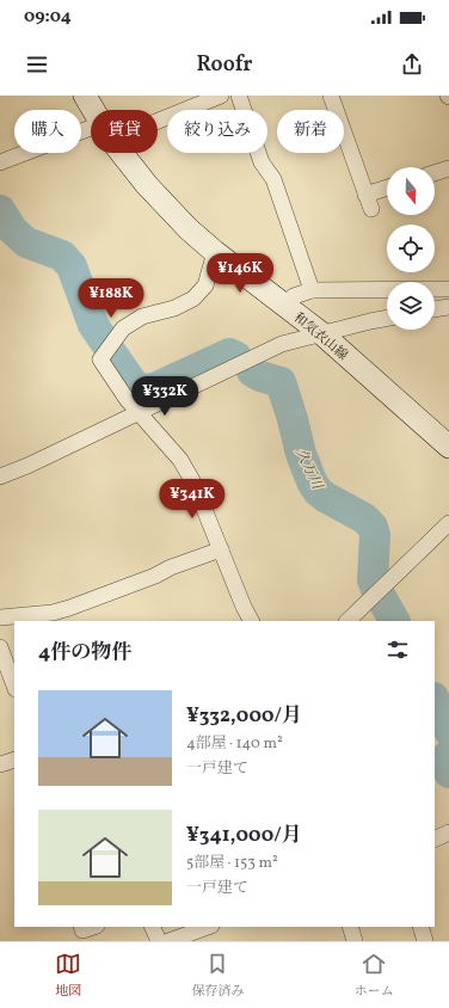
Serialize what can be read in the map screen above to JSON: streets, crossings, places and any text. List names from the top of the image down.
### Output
{
  "streets": {
    "main road": ["和気衣山線"]
  },
  "water": ["久万川"],
  "north": "bottom",
  "page": {
    "status": "09:04",
    "header": "Roofr",
    "chip": [
      "購入",
      "賃貸",
      "絞り込み",
      "新着"
    ],
    "price": [
      "¥146K",
      "¥188K",
      "¥332K",
      "¥341K"
    ],
    "heading": "4件の物件",
    "list": [
      {
        "name": "¥332,000/月",
        "note": "4部屋 · 140 m² · 一戸建て"
      },
      {
        "name": "¥341,000/月",
        "note": "5部屋 · 153 m² · 一戸建て"
      }
    ],
    "tabs": ["地図", "保存済み", "ホーム"]
  }
}
